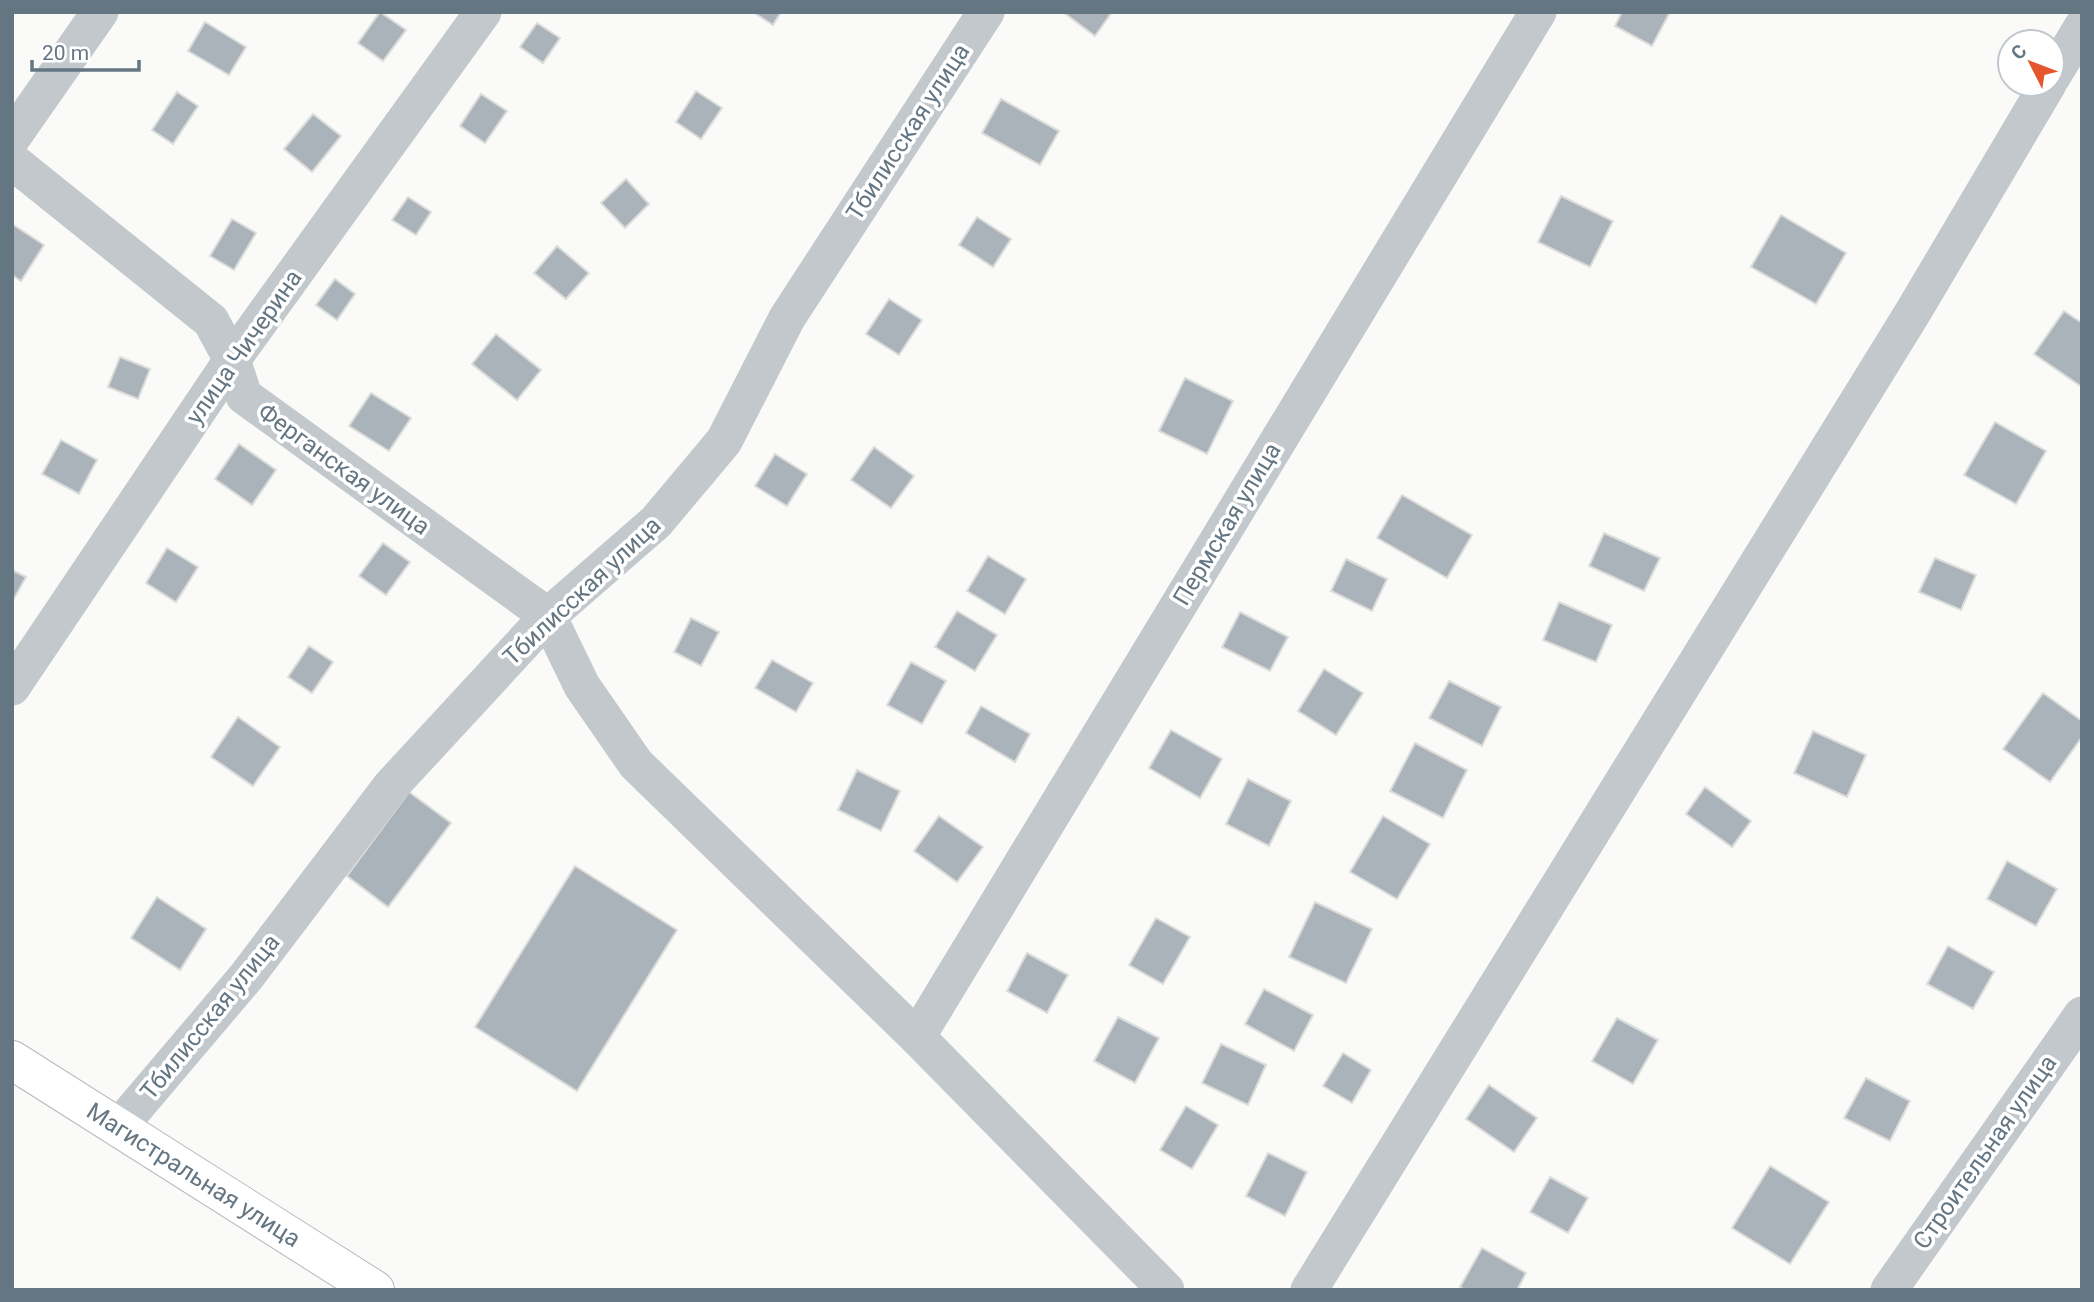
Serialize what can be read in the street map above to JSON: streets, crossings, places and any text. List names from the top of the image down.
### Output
{
  "streets": {
    "highway": ["Магистральная улица"],
    "street": [
      "Тбилисская улица",
      "улица Чичерина",
      "Ферганская улица",
      "Пермская улица",
      "Строительная улица"
    ]
  },
  "crossings": [
    ["Тбилисская улица", "Ферганская улица"],
    ["Тбилисская улица", "Магистральная улица"],
    ["улица Чичерина", "Ферганская улица"]
  ],
  "scale_bar": "20 m",
  "north": "top left"
}
